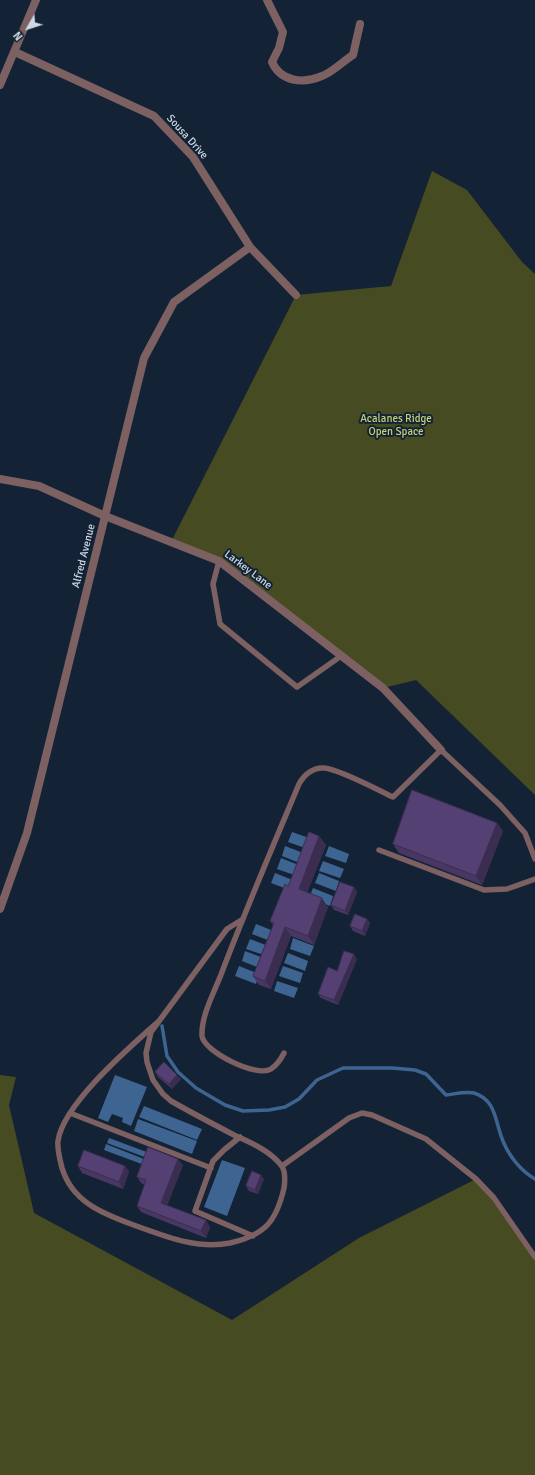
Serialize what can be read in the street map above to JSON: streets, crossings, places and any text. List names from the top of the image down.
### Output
{
  "streets": {
    "street": ["Sousa Drive", "Alfred Avenue", "Larkey Lane"]
  },
  "crossings": [
    ["Sousa Drive", "Alfred Avenue"],
    ["Alfred Avenue", "Larkey Lane"]
  ],
  "parks": ["Acalanes Ridge Open Space"],
  "north": "bottom left"
}
